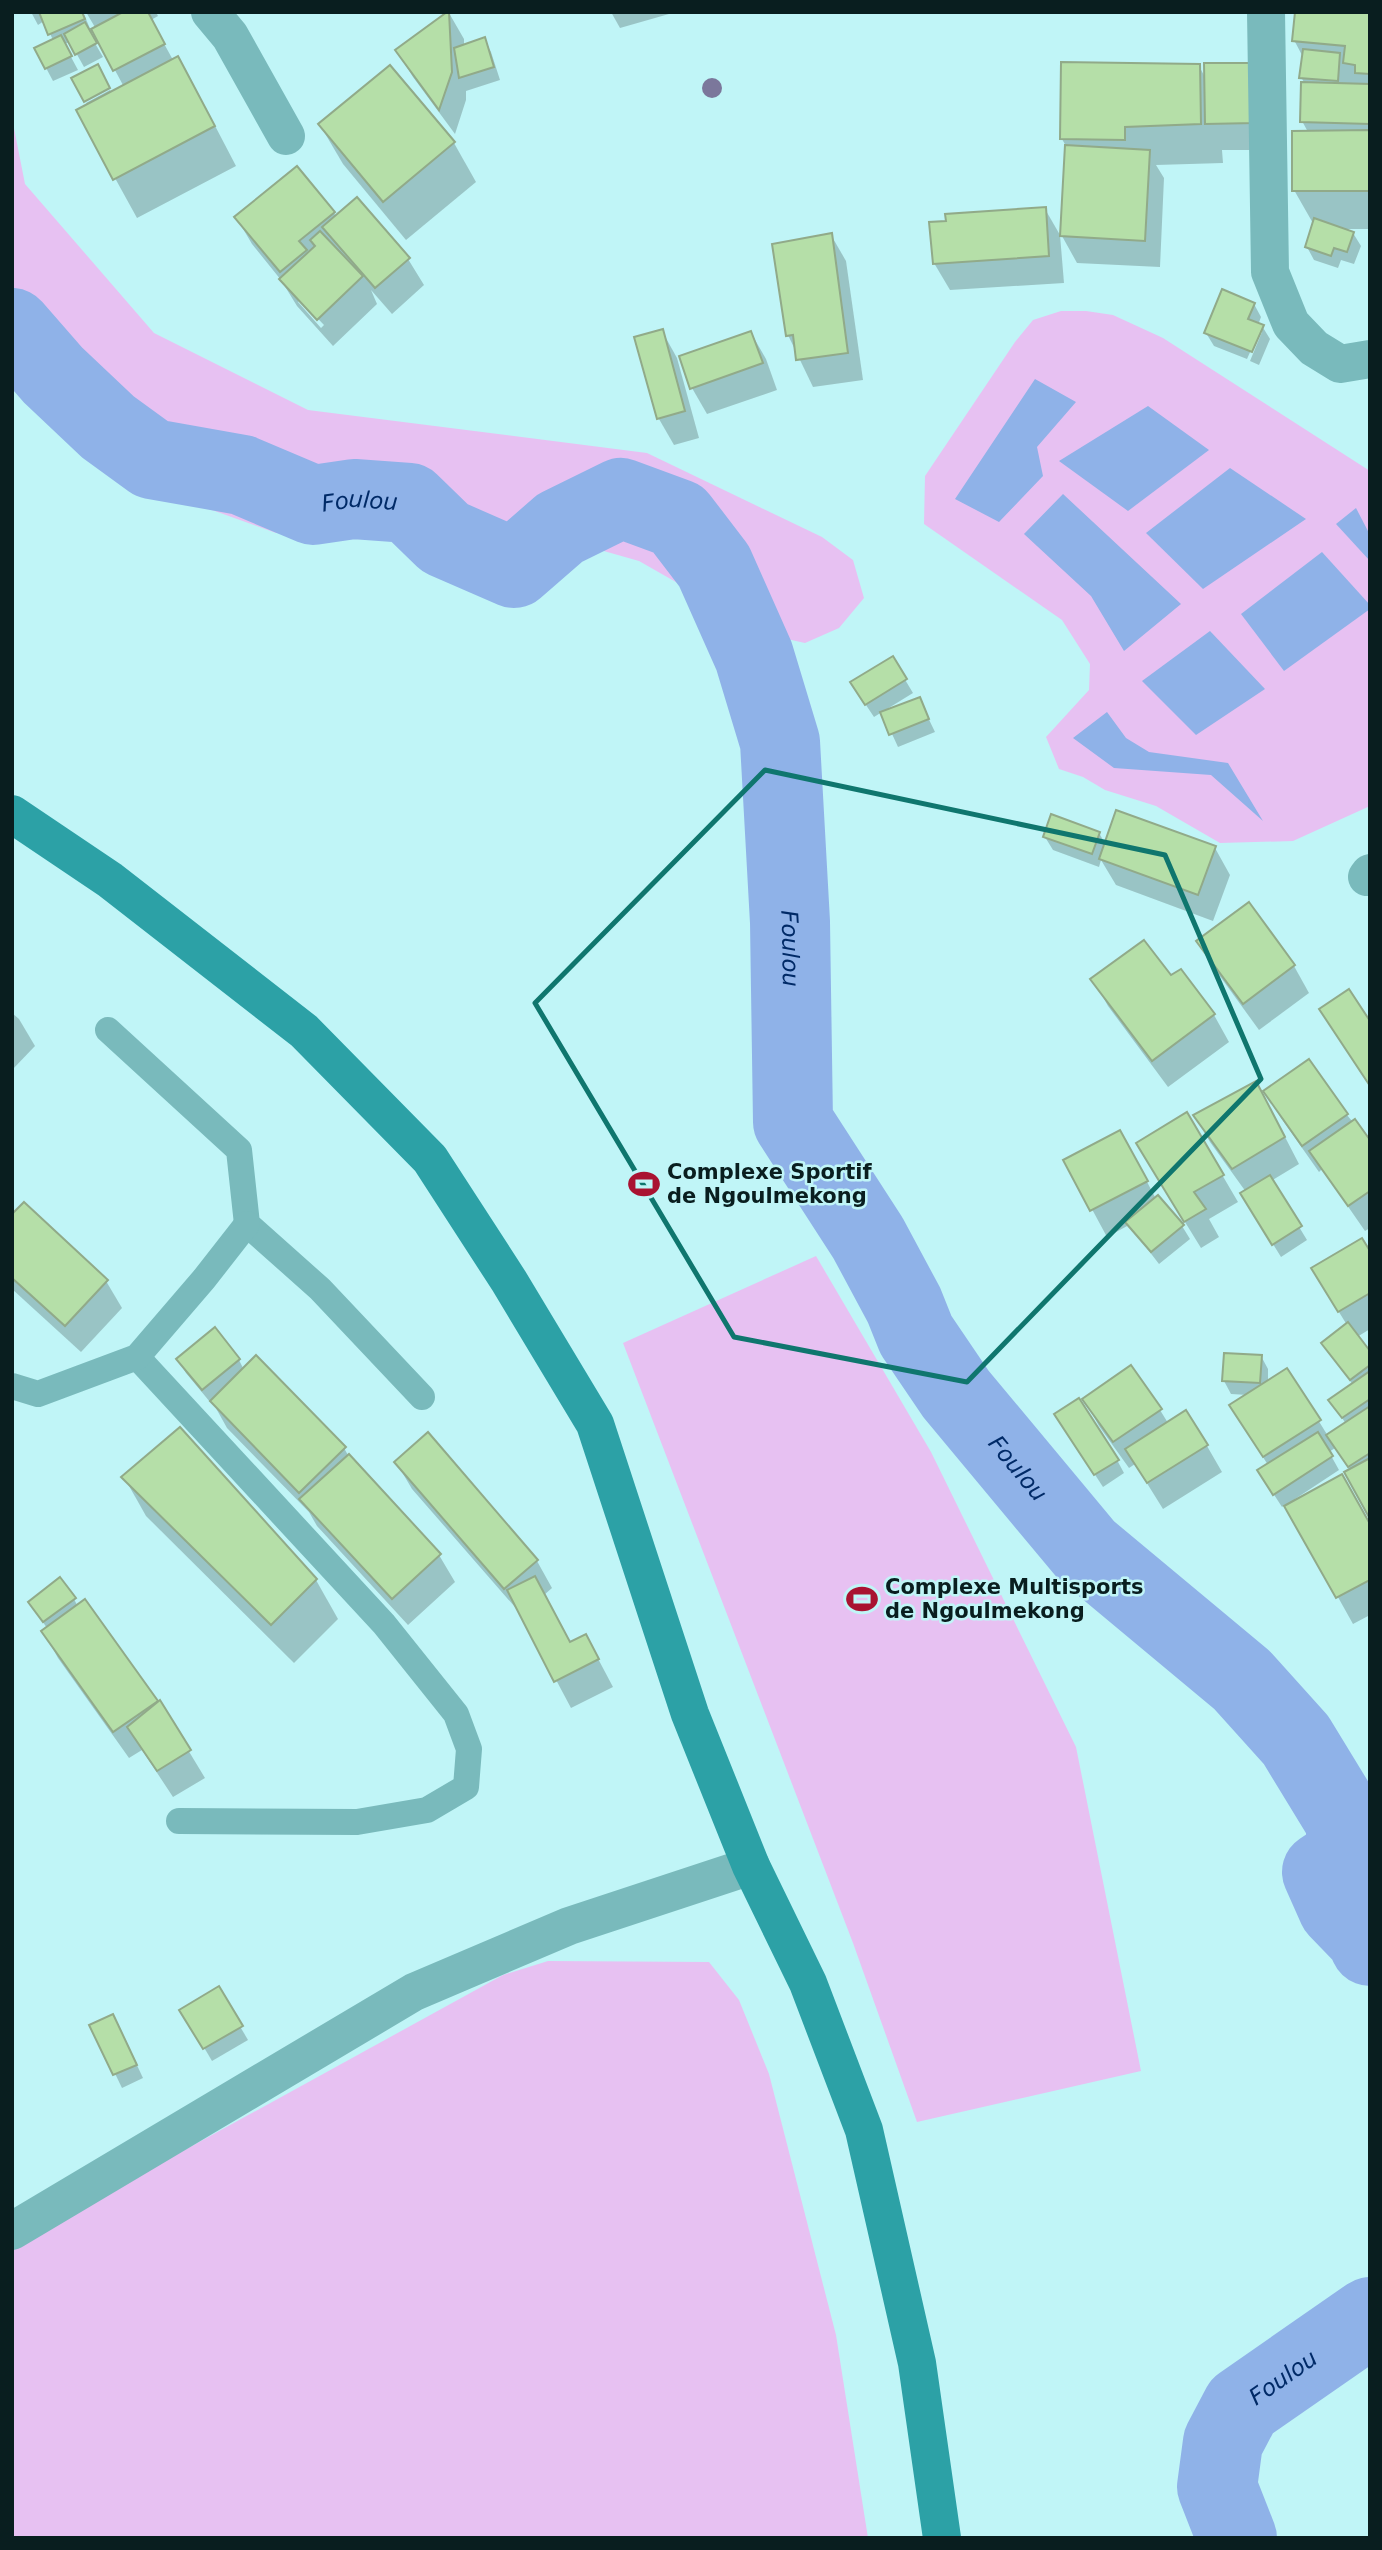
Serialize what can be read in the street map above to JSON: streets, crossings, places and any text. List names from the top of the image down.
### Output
{
  "water": ["Foulou"],
  "places": {
    "sports": ["Complexe Sportif de Ngoulmekong", "Complexe Multisports de Ngoulmekong"]
  }
}
